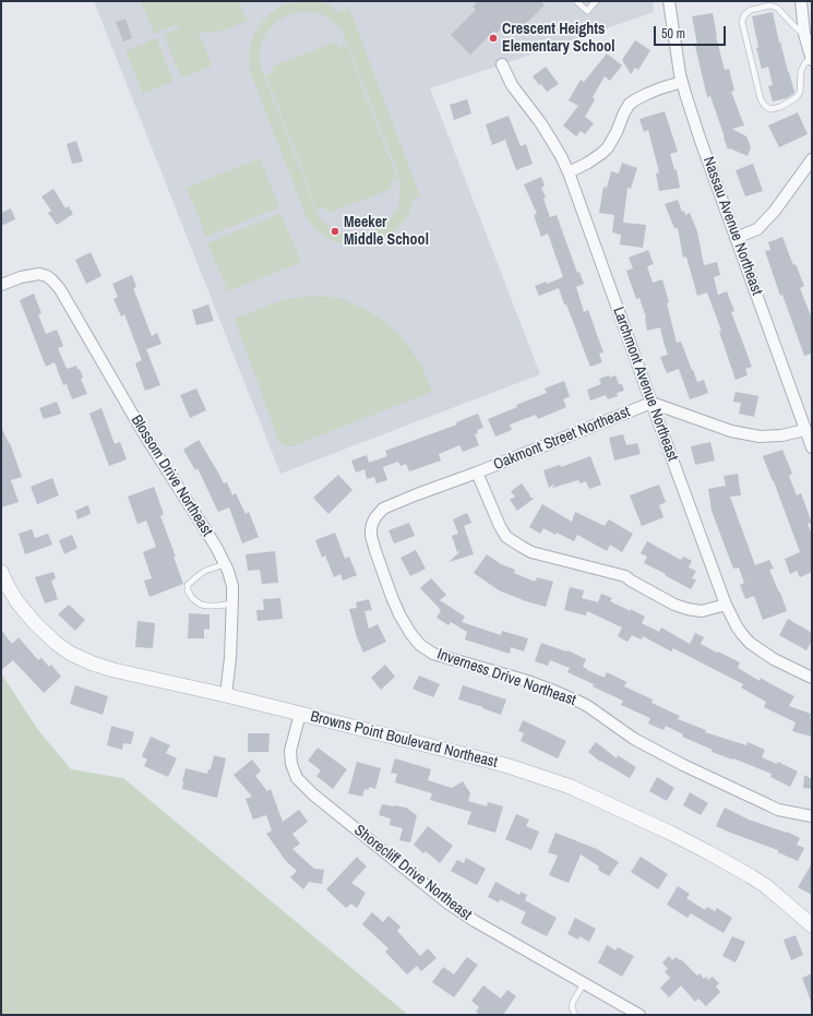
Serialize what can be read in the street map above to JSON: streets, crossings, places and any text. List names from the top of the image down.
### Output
{
  "streets": {
    "street": [
      "Nassau Avenue Northeast",
      "Larchmont Avenue Northeast",
      "Oakmont Street Northeast",
      "Blossom Drive Northeast",
      "Inverness Drive Northeast",
      "Browns Point Boulevard Northeast",
      "Shorecliff Drive Northeast"
    ]
  },
  "crossings": [
    ["Larchmont Avenue Northeast", "Oakmont Street Northeast"],
    ["Oakmont Street Northeast", "Inverness Drive Northeast"],
    ["Blossom Drive Northeast", "Browns Point Boulevard Northeast"],
    ["Browns Point Boulevard Northeast", "Shorecliff Drive Northeast"]
  ],
  "places": ["Crescent Heights Elementary School", "Meeker Middle School"],
  "scale_bar": "50 m"
}
